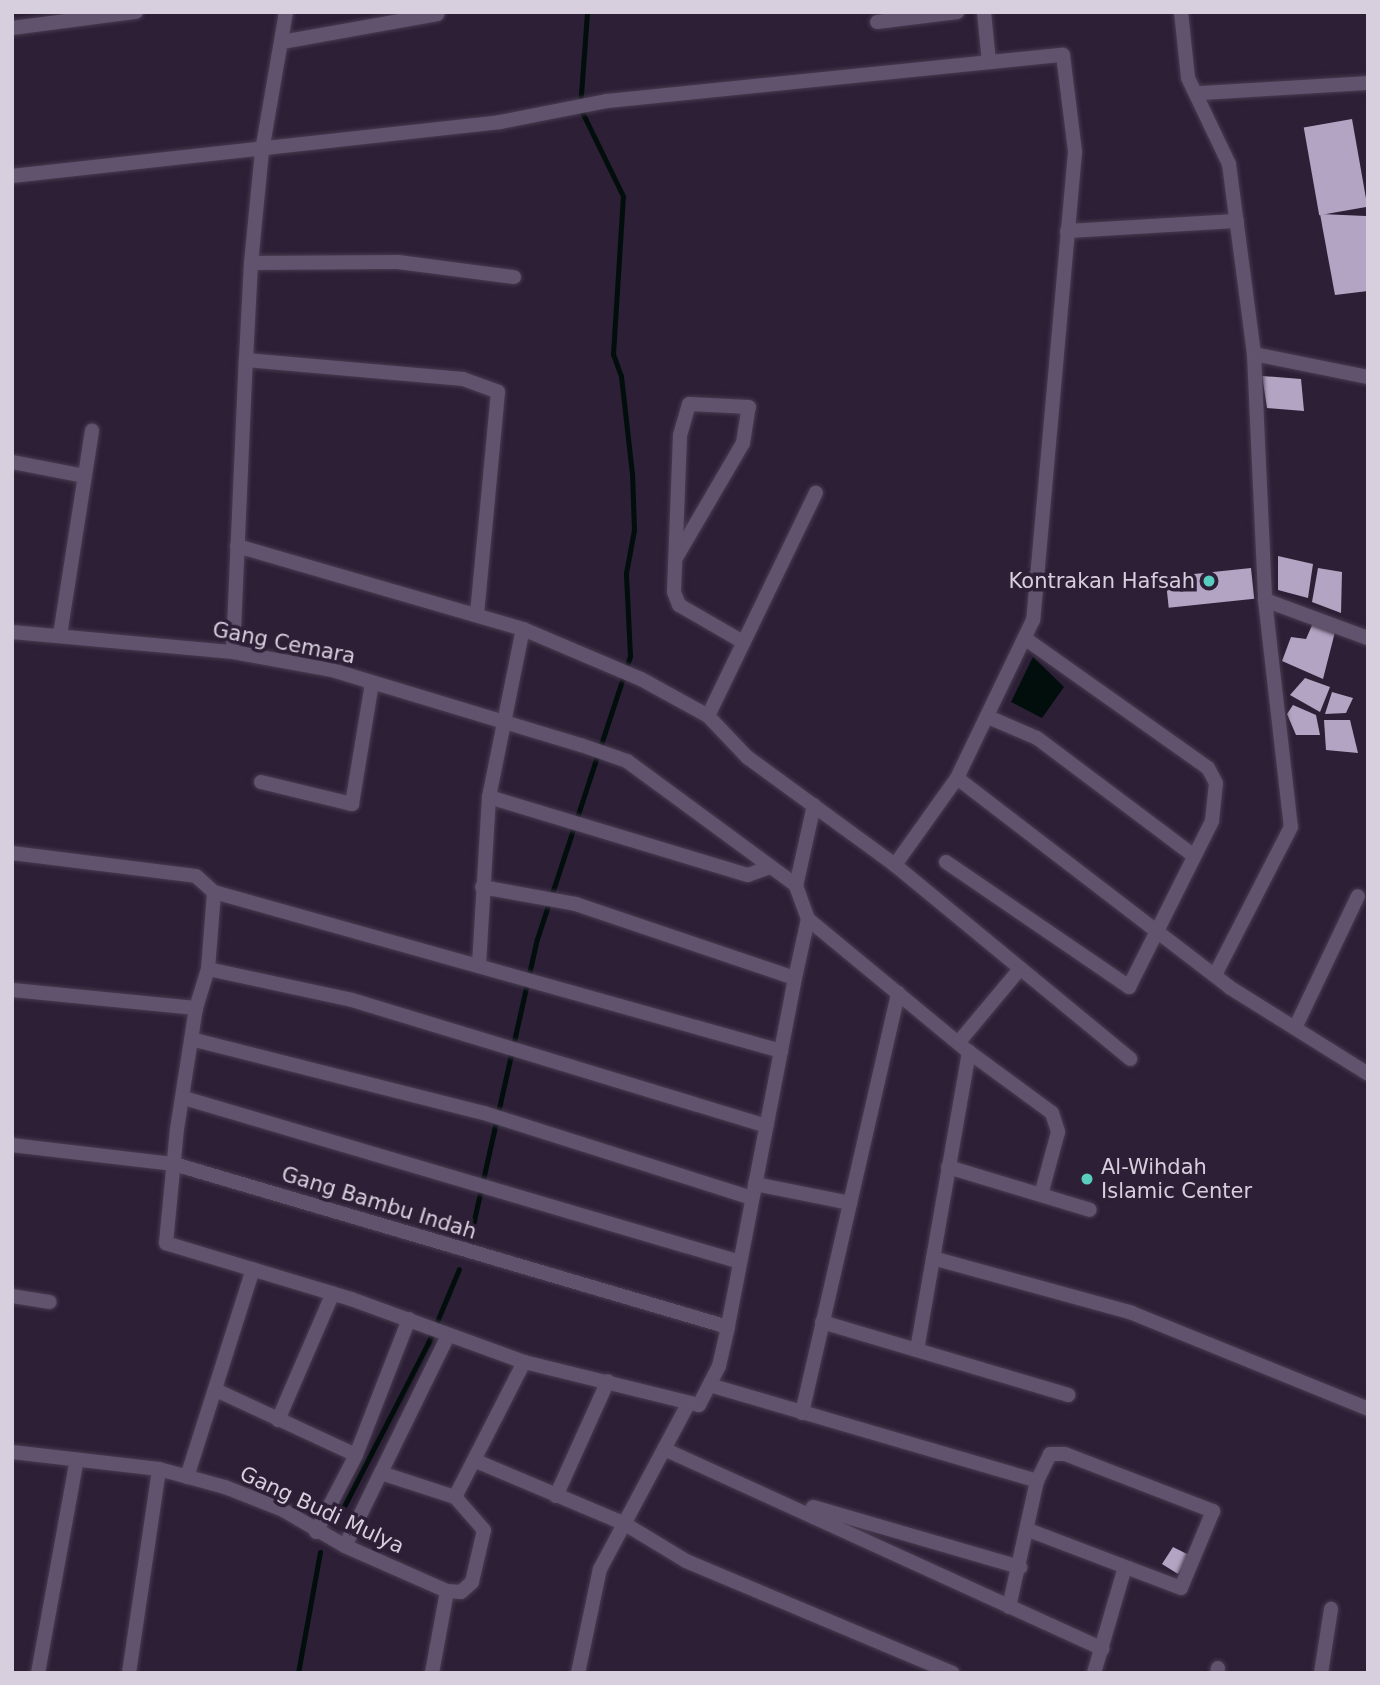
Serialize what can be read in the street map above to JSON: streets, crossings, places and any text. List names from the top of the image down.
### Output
{
  "streets": {
    "street": ["Gang Cemara", "Gang Bambu Indah", "Gang Budi Mulya"]
  },
  "places": ["Kontrakan Hafsah", "Al-Wihdah Islamic Center"]
}
